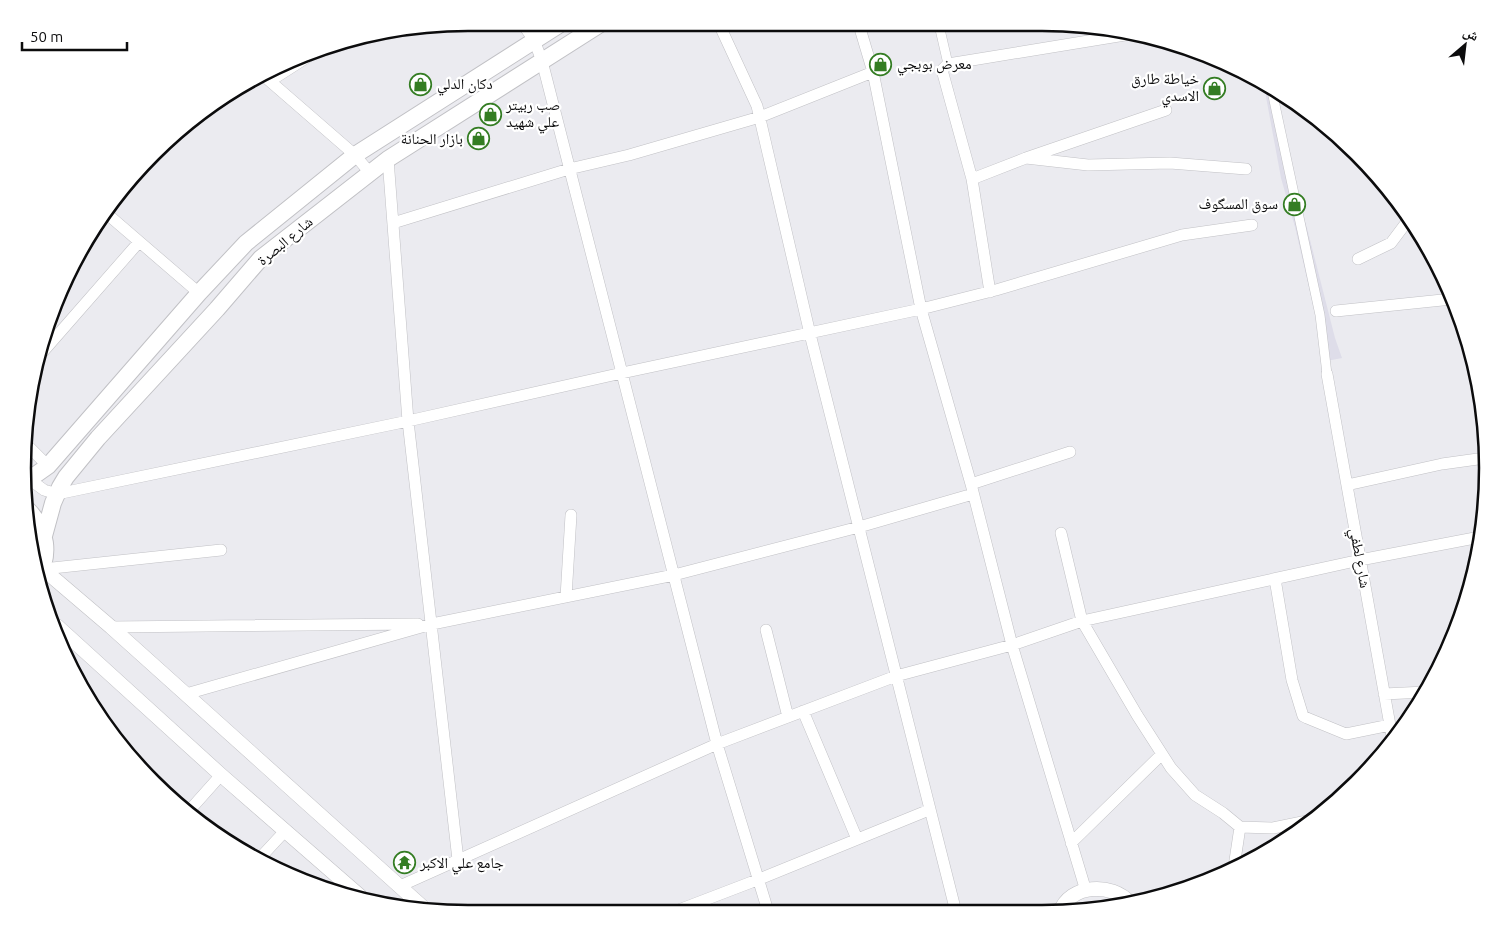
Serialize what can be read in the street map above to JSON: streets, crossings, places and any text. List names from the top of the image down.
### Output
{
  "streets": {
    "main road": ["شارع البصرة"],
    "street": ["شارع لطفي"]
  },
  "places": {
    "shop": [
      "معرض بوبجي",
      "دكان الدلي",
      "خياطة طارق الاسدي",
      "صب ربيتر علي شهيد",
      "بازار الحنانة",
      "سوق المسگوف"
    ],
    "temple": ["جامع علي الاكبر"]
  },
  "scale_bar": "50 m",
  "north": "top right"
}
